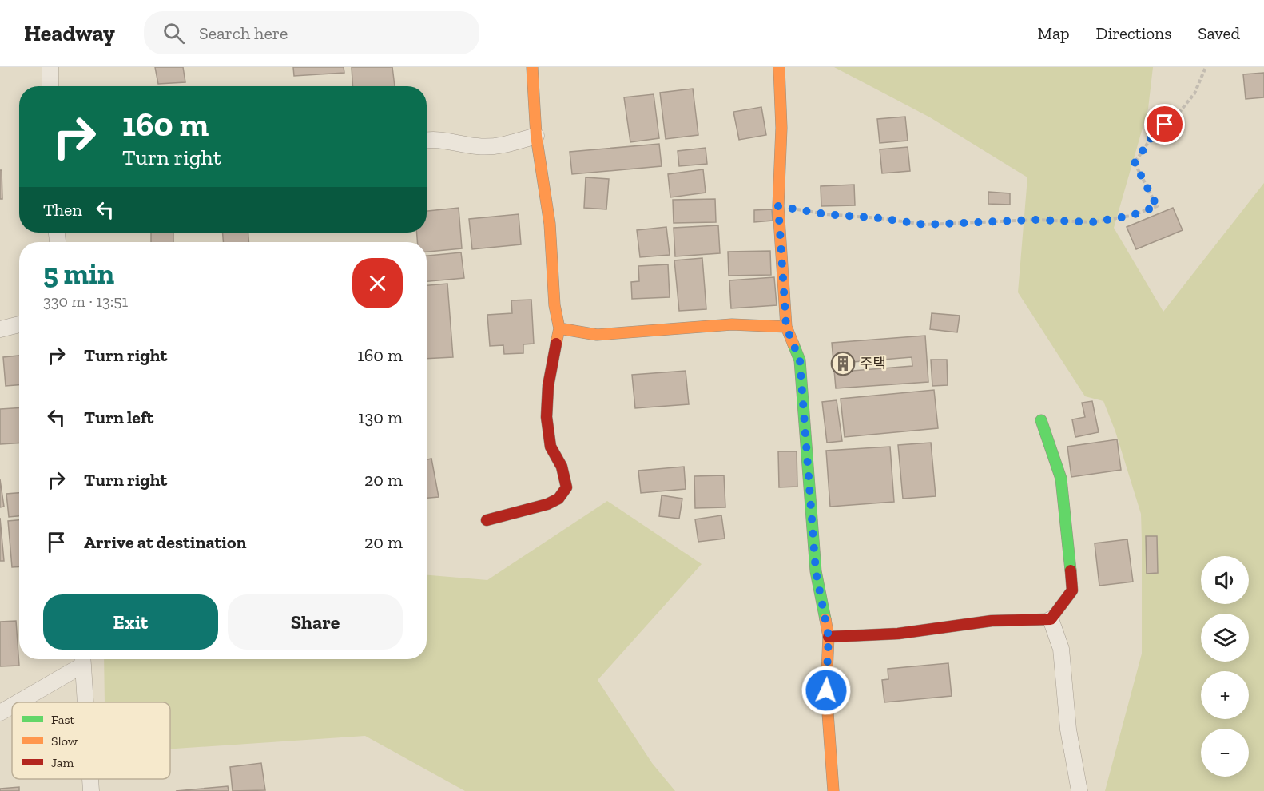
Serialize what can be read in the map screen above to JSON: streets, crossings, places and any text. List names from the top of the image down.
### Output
{
  "places": {
    "building": ["주택"]
  },
  "legend": ["Fast", "Slow", "Jam"],
  "page": {
    "header": "Headway",
    "search": "Search here",
    "nav": ["Map", "Directions", "Saved"],
    "turn": ["160 m", "Turn right"],
    "then": "Then",
    "heading": ["5 min", "330 m · 13:51"],
    "list": [
      {
        "name": "Turn right",
        "value": "160 m"
      },
      {
        "name": "Turn left",
        "value": "130 m"
      },
      {
        "name": "Turn right",
        "value": "20 m"
      },
      {
        "name": "Arrive at destination",
        "value": "20 m"
      }
    ],
    "map_buttons": ["+", "−"],
    "buttons": ["Exit", "Share"]
  }
}
